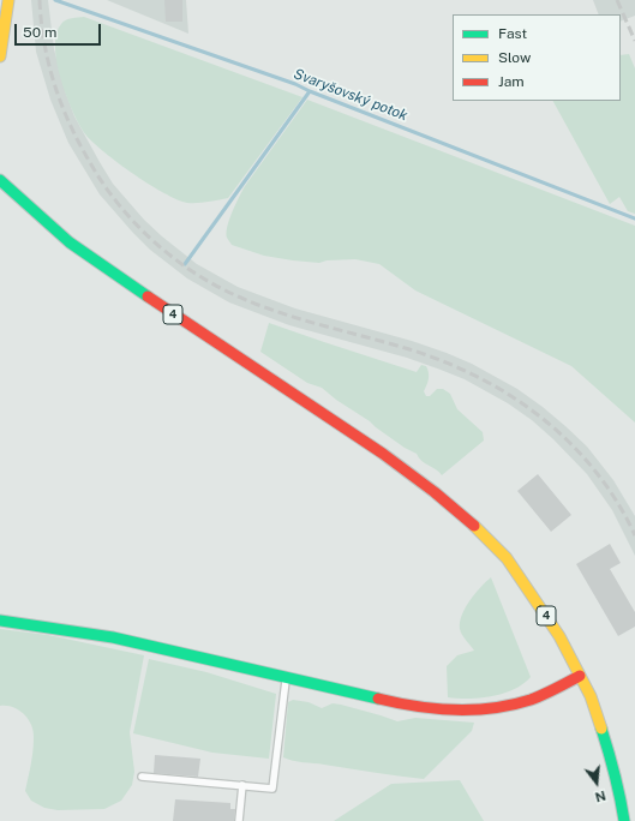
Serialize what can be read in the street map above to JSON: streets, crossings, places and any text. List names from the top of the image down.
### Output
{
  "streets": {
    "main road": ["4"]
  },
  "water": ["Svaryšovský potok"],
  "legend": ["Fast", "Slow", "Jam"],
  "scale_bar": "50 m",
  "north": "bottom"
}
